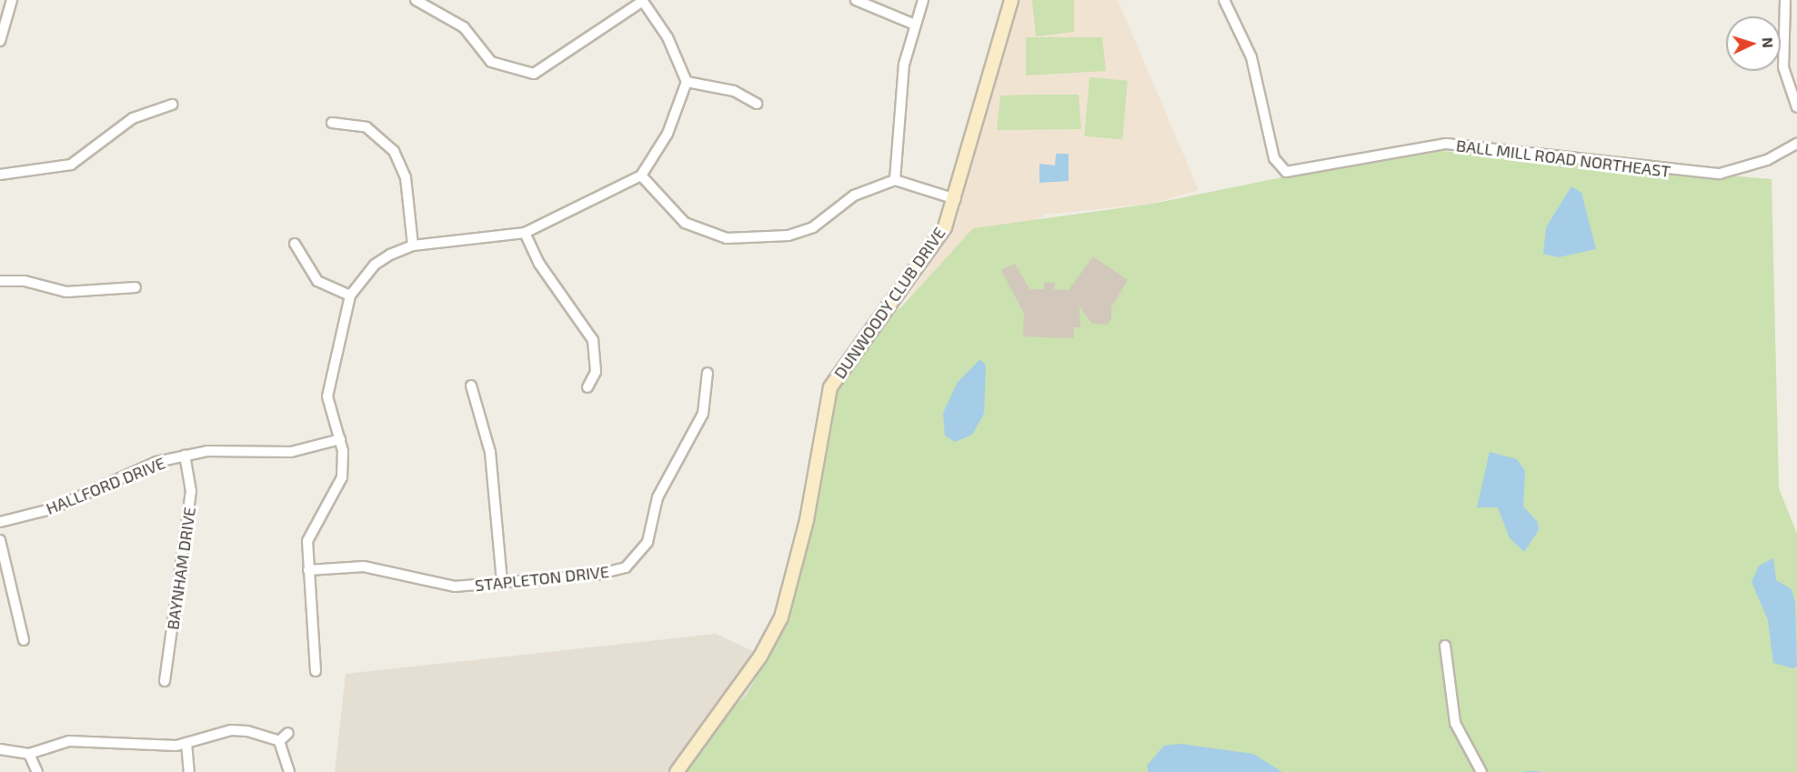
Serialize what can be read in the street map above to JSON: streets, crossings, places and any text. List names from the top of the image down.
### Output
{
  "streets": {
    "street": [
      "BALL MILL ROAD NORTHEAST",
      "DUNWOODY CLUB DRIVE",
      "HALLFORD DRIVE",
      "BAYNHAM DRIVE",
      "STAPLETON DRIVE"
    ]
  },
  "crossings": [
    ["HALLFORD DRIVE", "BAYNHAM DRIVE"]
  ],
  "north": "right"
}
